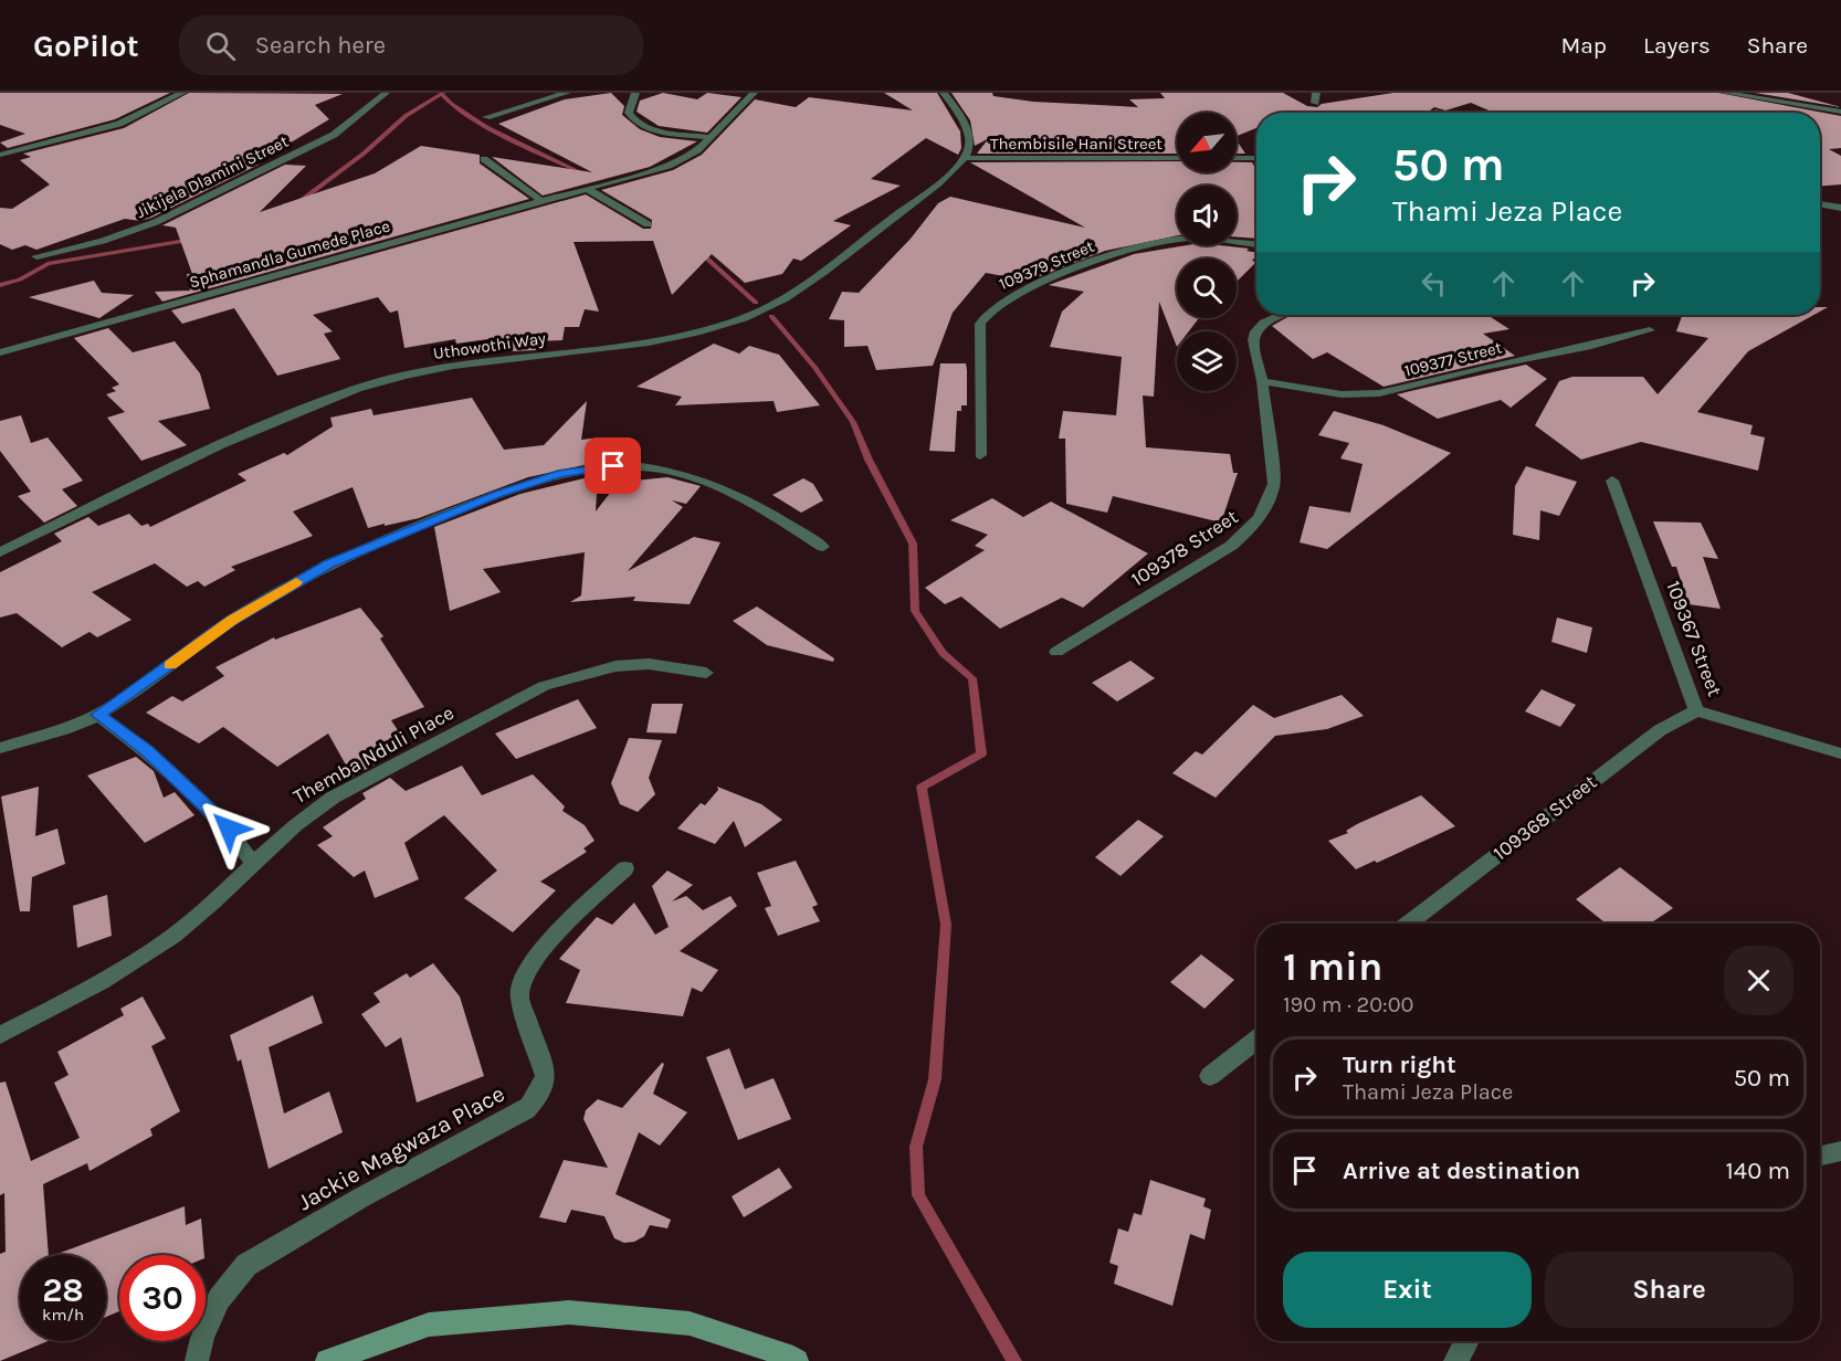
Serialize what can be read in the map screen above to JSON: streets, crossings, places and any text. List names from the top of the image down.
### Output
{
  "streets": {
    "street": [
      "Thembisile Hani Street",
      "Jikijela Dlamini Street",
      "Sphamandla Gumede Place",
      "109379 Street",
      "Uthowothi Way",
      "109377 Street",
      "109378 Street",
      "109367 Street",
      "Themba Nduli Place",
      "109368 Street",
      "Jackie Magwaza Place"
    ]
  },
  "crossings": [
    ["Thembisile Hani Street", "Uthowothi Way"],
    ["109377 Street", "109378 Street"],
    ["109367 Street", "109368 Street"]
  ],
  "north": "bottom left",
  "page": {
    "header": "GoPilot",
    "search": "Search here",
    "nav": ["Map", "Layers", "Share"],
    "turn": ["50 m", "Thami Jeza Place"],
    "heading": ["1 min", "190 m · 20:00"],
    "list": [
      {
        "name": "Turn right",
        "note": "Thami Jeza Place",
        "value": "50 m"
      },
      {
        "name": "Arrive at destination",
        "value": "140 m"
      }
    ],
    "buttons": ["Exit", "Share"],
    "speed": "28 km/h",
    "limit": "30"
  }
}
